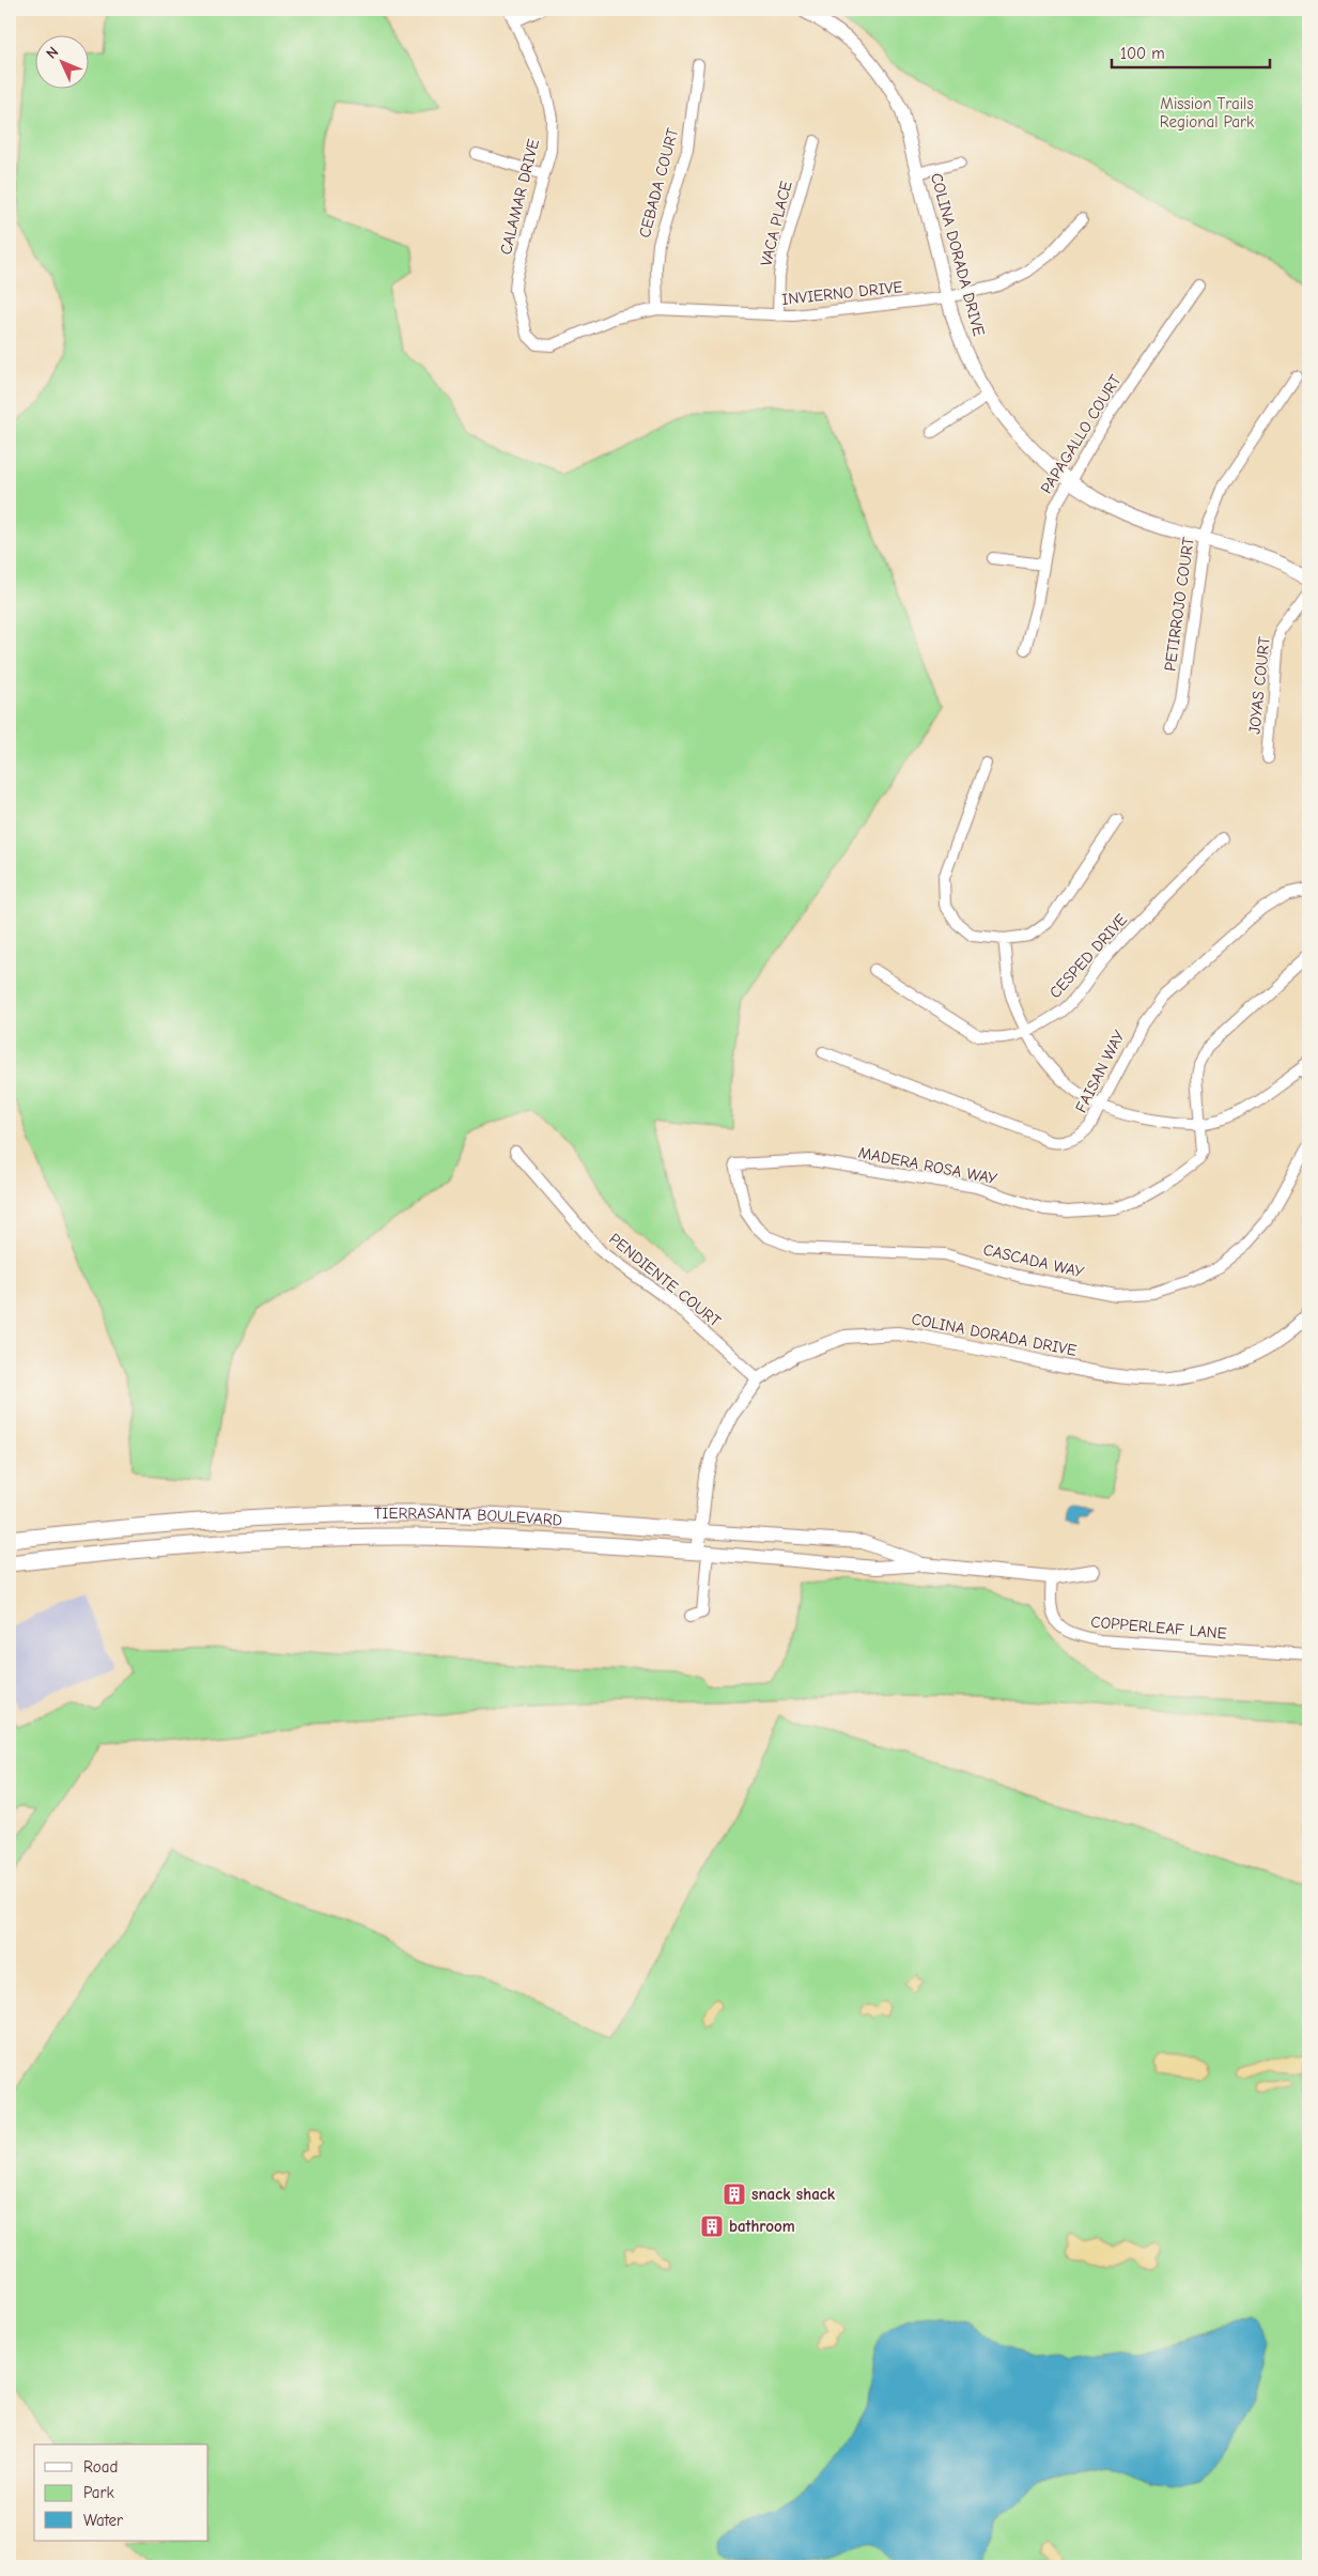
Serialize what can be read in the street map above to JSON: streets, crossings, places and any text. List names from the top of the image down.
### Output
{
  "streets": {
    "main road": ["TIERRASANTA BOULEVARD"],
    "street": [
      "CEBADA COURT",
      "CALAMAR DRIVE",
      "VACA PLACE",
      "COLINA DORADA DRIVE",
      "INVIERNO DRIVE",
      "PAPAGALLO COURT",
      "PETIRROJO COURT",
      "JOYAS COURT",
      "CESPED DRIVE",
      "FAISAN WAY",
      "MADERA ROSA WAY",
      "CASCADA WAY",
      "PENDIENTE COURT",
      "COPPERLEAF LANE"
    ]
  },
  "crossings": [
    ["CEBADA COURT", "INVIERNO DRIVE"],
    ["CALAMAR DRIVE", "INVIERNO DRIVE"],
    ["VACA PLACE", "INVIERNO DRIVE"],
    ["COLINA DORADA DRIVE", "INVIERNO DRIVE"],
    ["COLINA DORADA DRIVE", "PAPAGALLO COURT"],
    ["COLINA DORADA DRIVE", "PETIRROJO COURT"],
    ["COLINA DORADA DRIVE", "PENDIENTE COURT"],
    ["COLINA DORADA DRIVE", "TIERRASANTA BOULEVARD"],
    ["MADERA ROSA WAY", "CASCADA WAY"],
    ["TIERRASANTA BOULEVARD", "COPPERLEAF LANE"]
  ],
  "parks": ["Mission Trails Regional Park"],
  "places": {
    "building": ["snack shack", "bathroom"]
  },
  "legend": ["Road", "Park", "Water"],
  "scale_bar": "100 m",
  "north": "top left"
}
